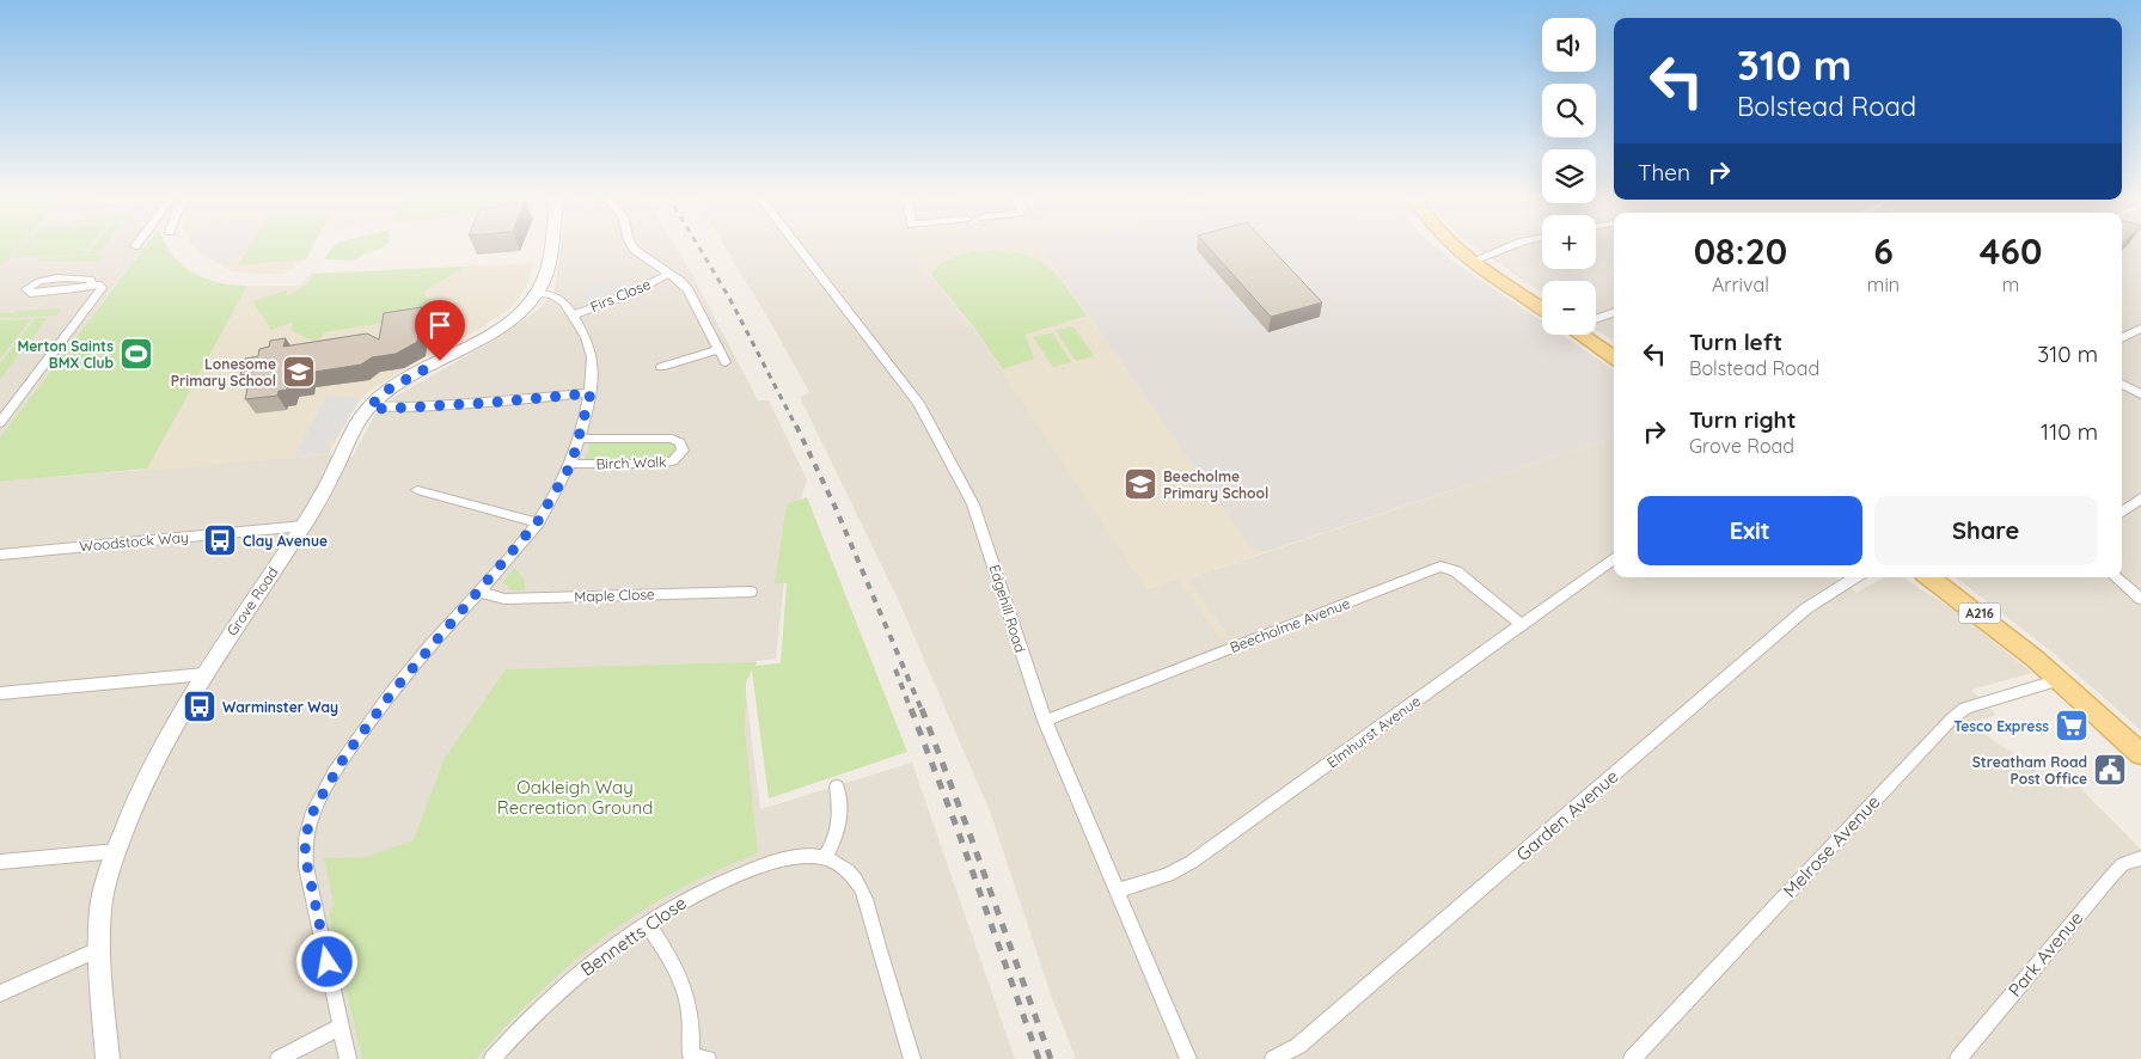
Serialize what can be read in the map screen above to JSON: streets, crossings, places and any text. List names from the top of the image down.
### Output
{
  "streets": {
    "main road": ["A216"],
    "street": [
      "Firs Close",
      "Birch Walk",
      "Woodstock Way",
      "Maple Close",
      "Grove Road",
      "Edgehill Road",
      "Beecholme Avenue",
      "Elmhurst Avenue",
      "Garden Avenue",
      "Melrose Avenue",
      "Bennetts Close",
      "Park Avenue"
    ]
  },
  "crossings": [
    ["Woodstock Way", "Grove Road"],
    ["Edgehill Road", "Beecholme Avenue"],
    ["Edgehill Road", "Elmhurst Avenue"],
    ["A216", "Melrose Avenue"],
    ["Beecholme Avenue", "Elmhurst Avenue"]
  ],
  "parks": ["Oakleigh Way Recreation Ground"],
  "places": {
    "sports": ["Merton Saints BMX Club"],
    "school or university": ["Lonesome Primary School", "Beecholme Primary School"],
    "bus stop": ["Clay Avenue", "Warminster Way"],
    "supermarket": ["Tesco Express"],
    "public building": ["Streatham Road Post Office"]
  },
  "page": {
    "map_buttons": ["+", "−"],
    "turn": ["310 m", "Bolstead Road"],
    "then": "Then",
    "eta": [
      "08:20",
      "Arrival",
      "6",
      "min",
      "460",
      "m"
    ],
    "list": [
      {
        "name": "Turn left",
        "note": "Bolstead Road",
        "value": "310 m"
      },
      {
        "name": "Turn right",
        "note": "Grove Road",
        "value": "110 m"
      }
    ],
    "buttons": ["Exit", "Share"]
  }
}
